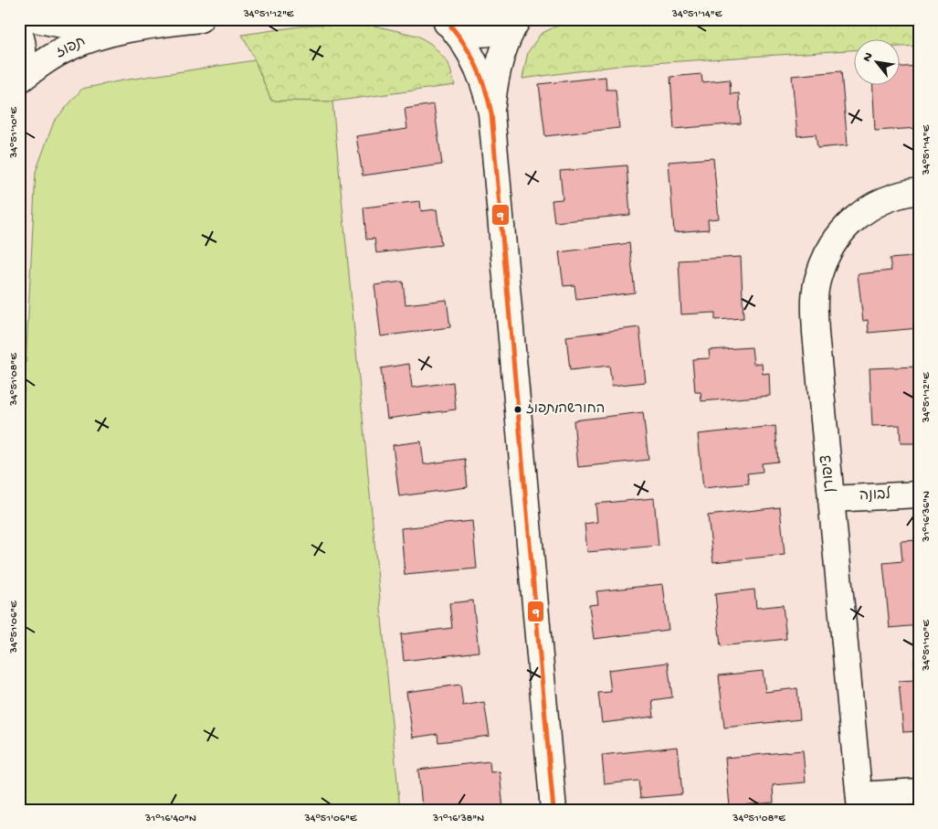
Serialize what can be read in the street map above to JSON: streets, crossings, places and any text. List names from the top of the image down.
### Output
{
  "streets": {
    "street": ["תפוז", "ציפורן", "לבונה"]
  },
  "crossings": [
    ["ציפורן", "לבונה"]
  ],
  "places": ["החורשה/תפוז"],
  "lines": ["transit line 9"],
  "north": "top left",
  "coordinates": [
    "34°51'12\"E",
    "34°51'14\"E",
    "34°51'10\"E",
    "34°51'08\"E",
    "31°16'36\"N",
    "34°51'06\"E",
    "31°16'40\"N",
    "31°16'38\"N"
  ]
}
